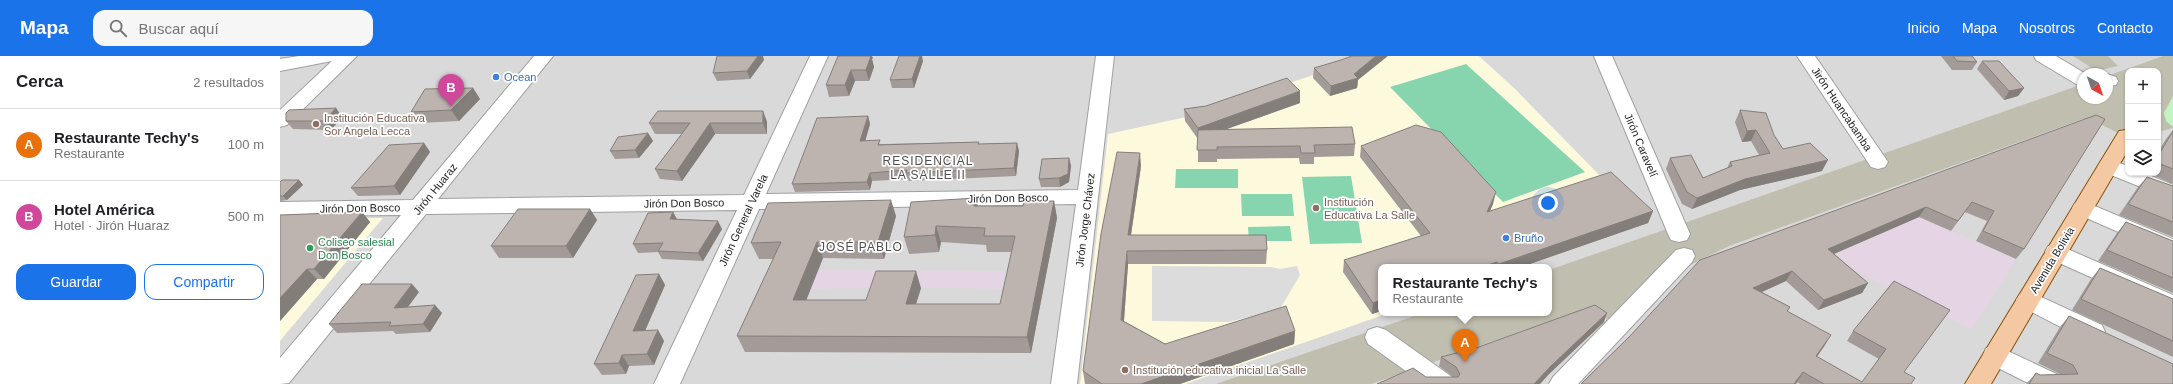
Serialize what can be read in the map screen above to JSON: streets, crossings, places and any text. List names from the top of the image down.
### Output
{
  "streets": {
    "main road": ["Avenida Bolivia"],
    "street": [
      "Jirón Huancabamba",
      "Jirón Caravelí",
      "Jirón Huaraz",
      "Jirón Don Bosco",
      "Jirón General Varela",
      "Jirón Jorge Chávez"
    ]
  },
  "crossings": [
    ["Jirón Huaraz", "Jirón Don Bosco"],
    ["Jirón Don Bosco", "Jirón General Varela"],
    ["Jirón Don Bosco", "Jirón Jorge Chávez"]
  ],
  "districts": ["RESIDENCIAL LA SALLE II", "JOSÉ PABLO"],
  "places": [
    "Ocean",
    "Institución Educativa Sor Angela Lecca",
    "Institución Educativa La Salle",
    "Bruño",
    "Coliseo salesial Don Bosco",
    "Institución educativa inicial La Salle"
  ],
  "north": "bottom right",
  "page": {
    "header": "Mapa",
    "search": "Buscar aquí",
    "nav": [
      "Inicio",
      "Mapa",
      "Nosotros",
      "Contacto"
    ],
    "heading": ["Cerca", "2 resultados"],
    "map_buttons": ["+", "−"],
    "pins": ["B", "A"],
    "list": [
      {
        "mark": "A",
        "name": "Restaurante Techy's",
        "note": "Restaurante",
        "value": "100 m"
      },
      {
        "mark": "B",
        "name": "Hotel América",
        "note": "Hotel · Jirón Huaraz",
        "value": "500 m"
      }
    ],
    "buttons": ["Guardar", "Compartir"],
    "popup": ["Restaurante Techy's", "Restaurante"]
  }
}
